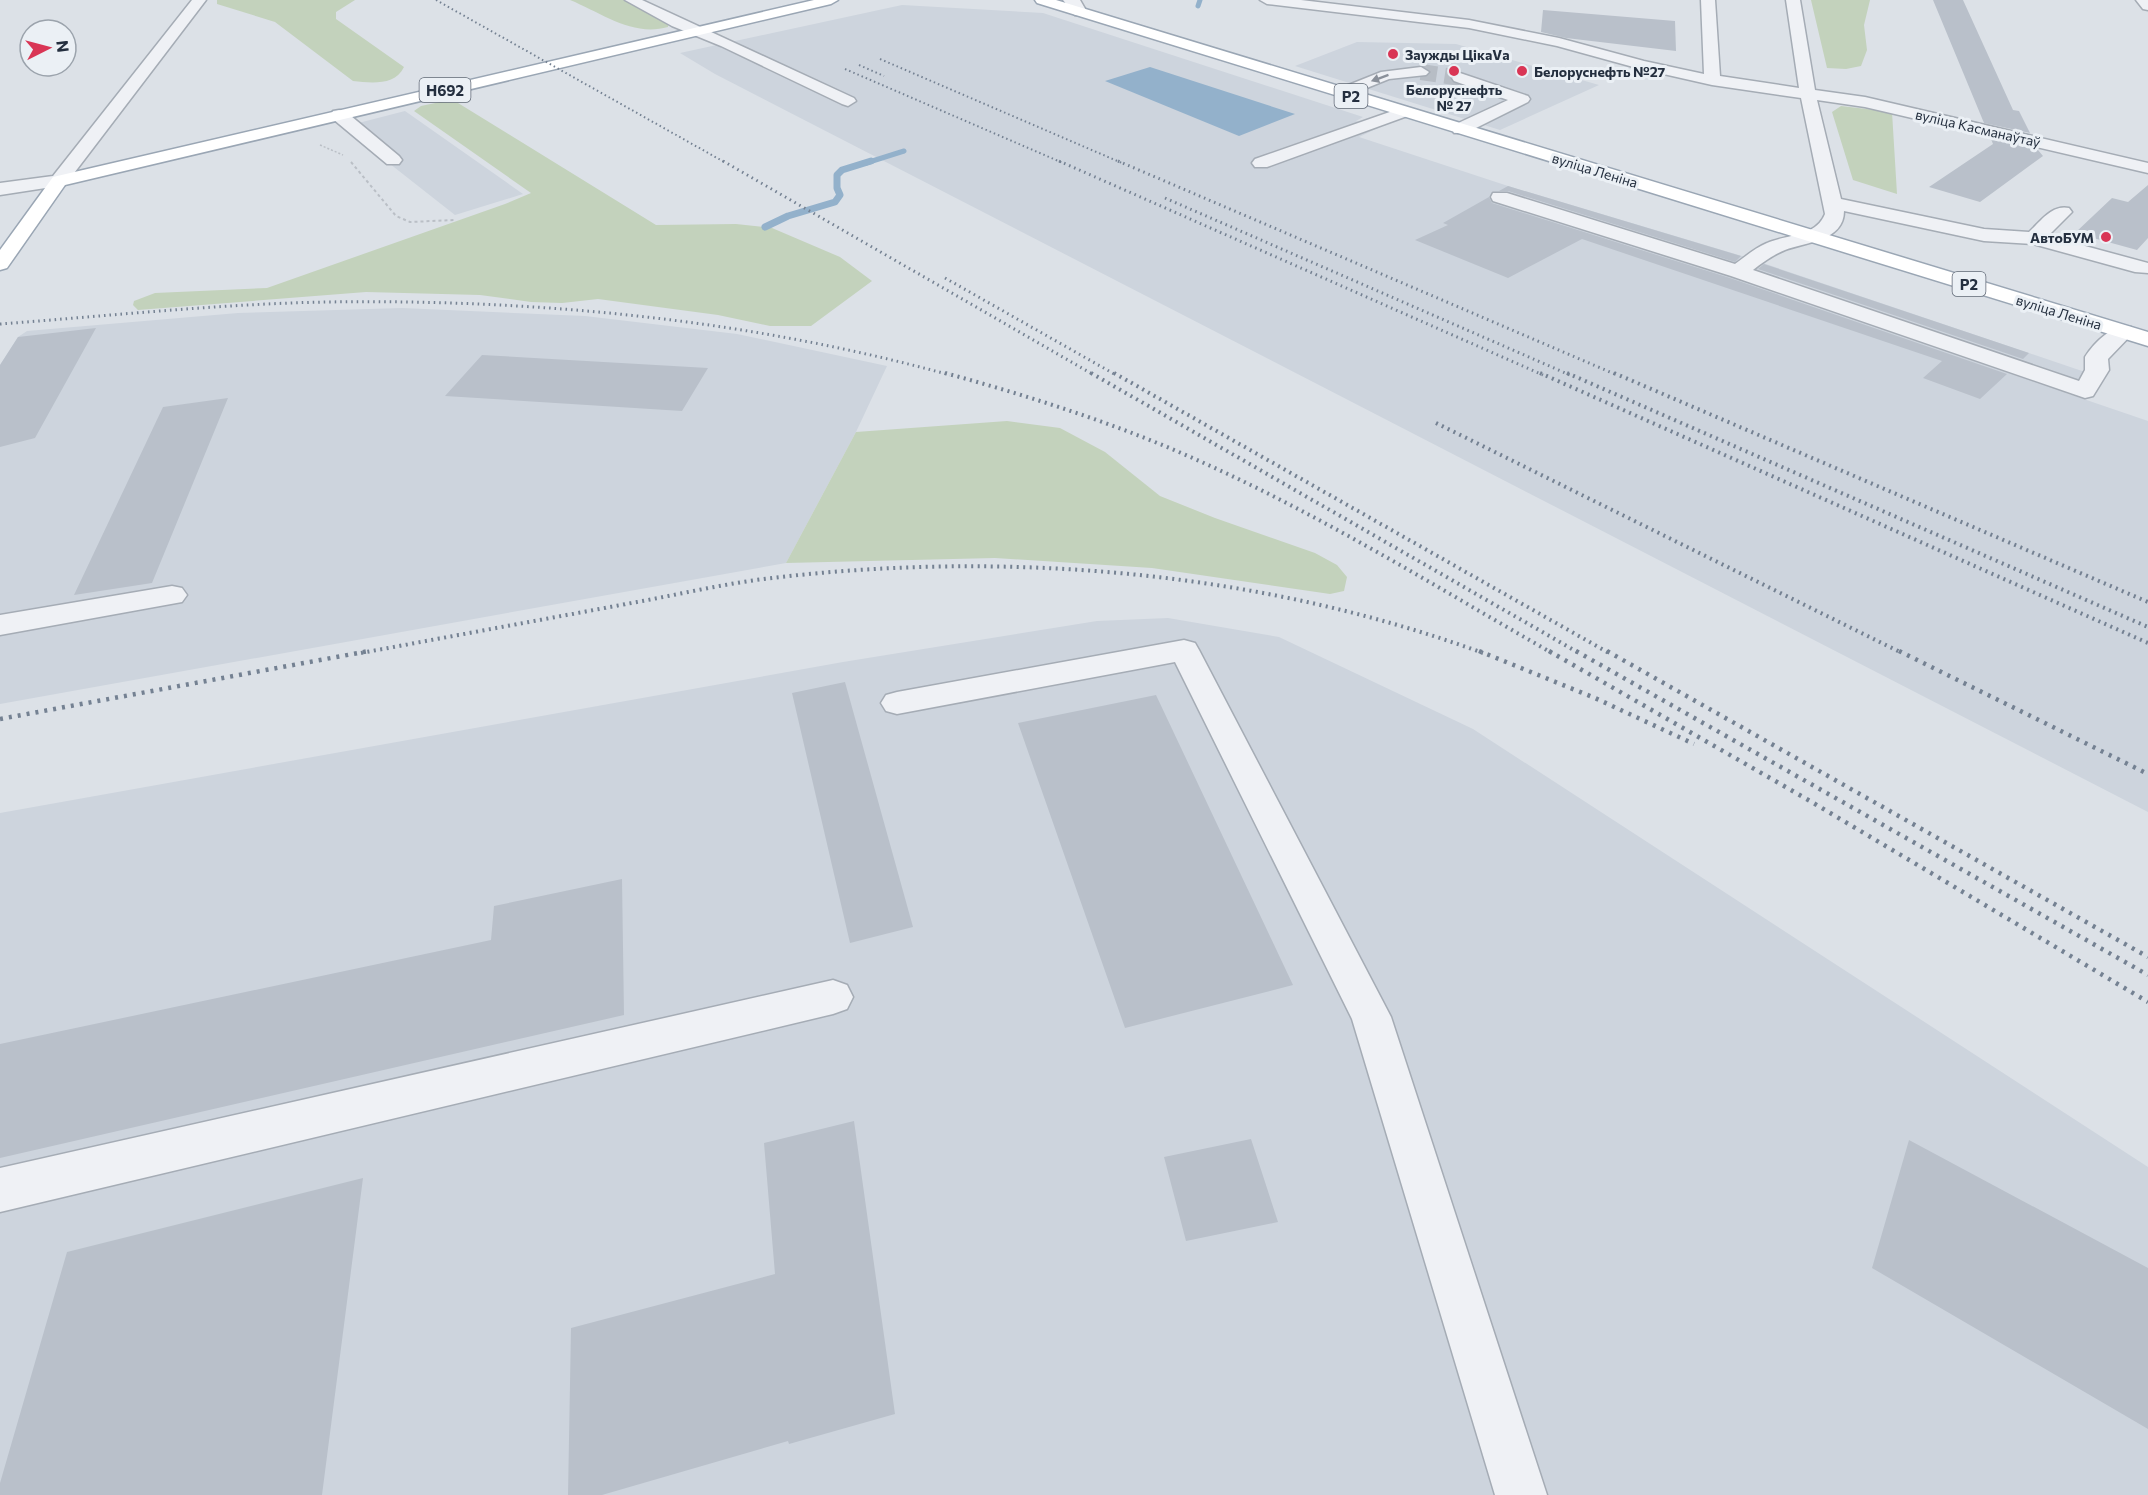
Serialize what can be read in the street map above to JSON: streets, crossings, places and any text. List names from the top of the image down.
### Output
{
  "streets": {
    "main road": ["Н692", "Р2", "вуліца Леніна"],
    "street": ["вуліца Касманаўтаў"]
  },
  "places": [
    "Заужды ЦікаVа",
    "Белоруснефть № 27",
    "Белоруснефть №27",
    "АвтоБУМ"
  ],
  "north": "right"
}
